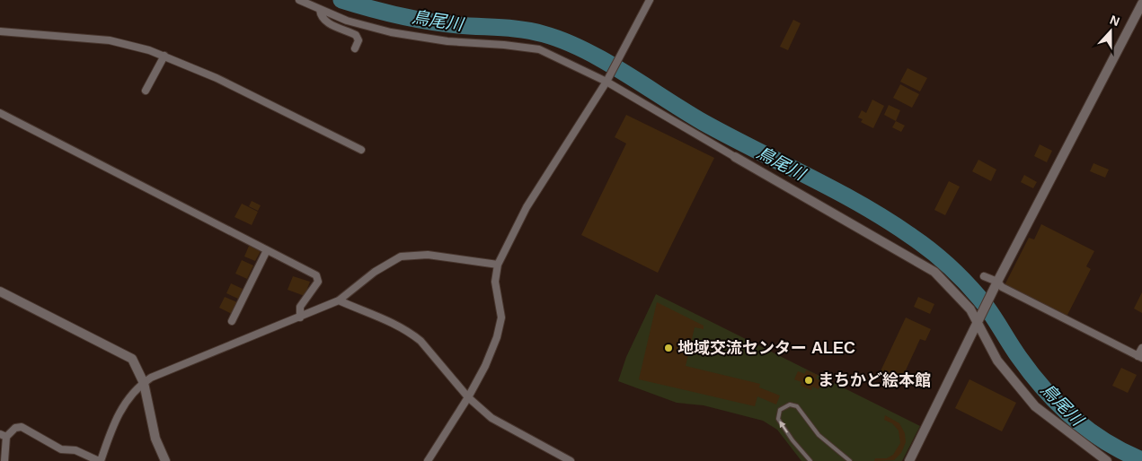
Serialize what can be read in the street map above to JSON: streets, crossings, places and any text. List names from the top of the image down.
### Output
{
  "water": ["鳥尾川"],
  "places": ["地域交流センター ALEC", "まちかど絵本館"],
  "north": "top"
}
